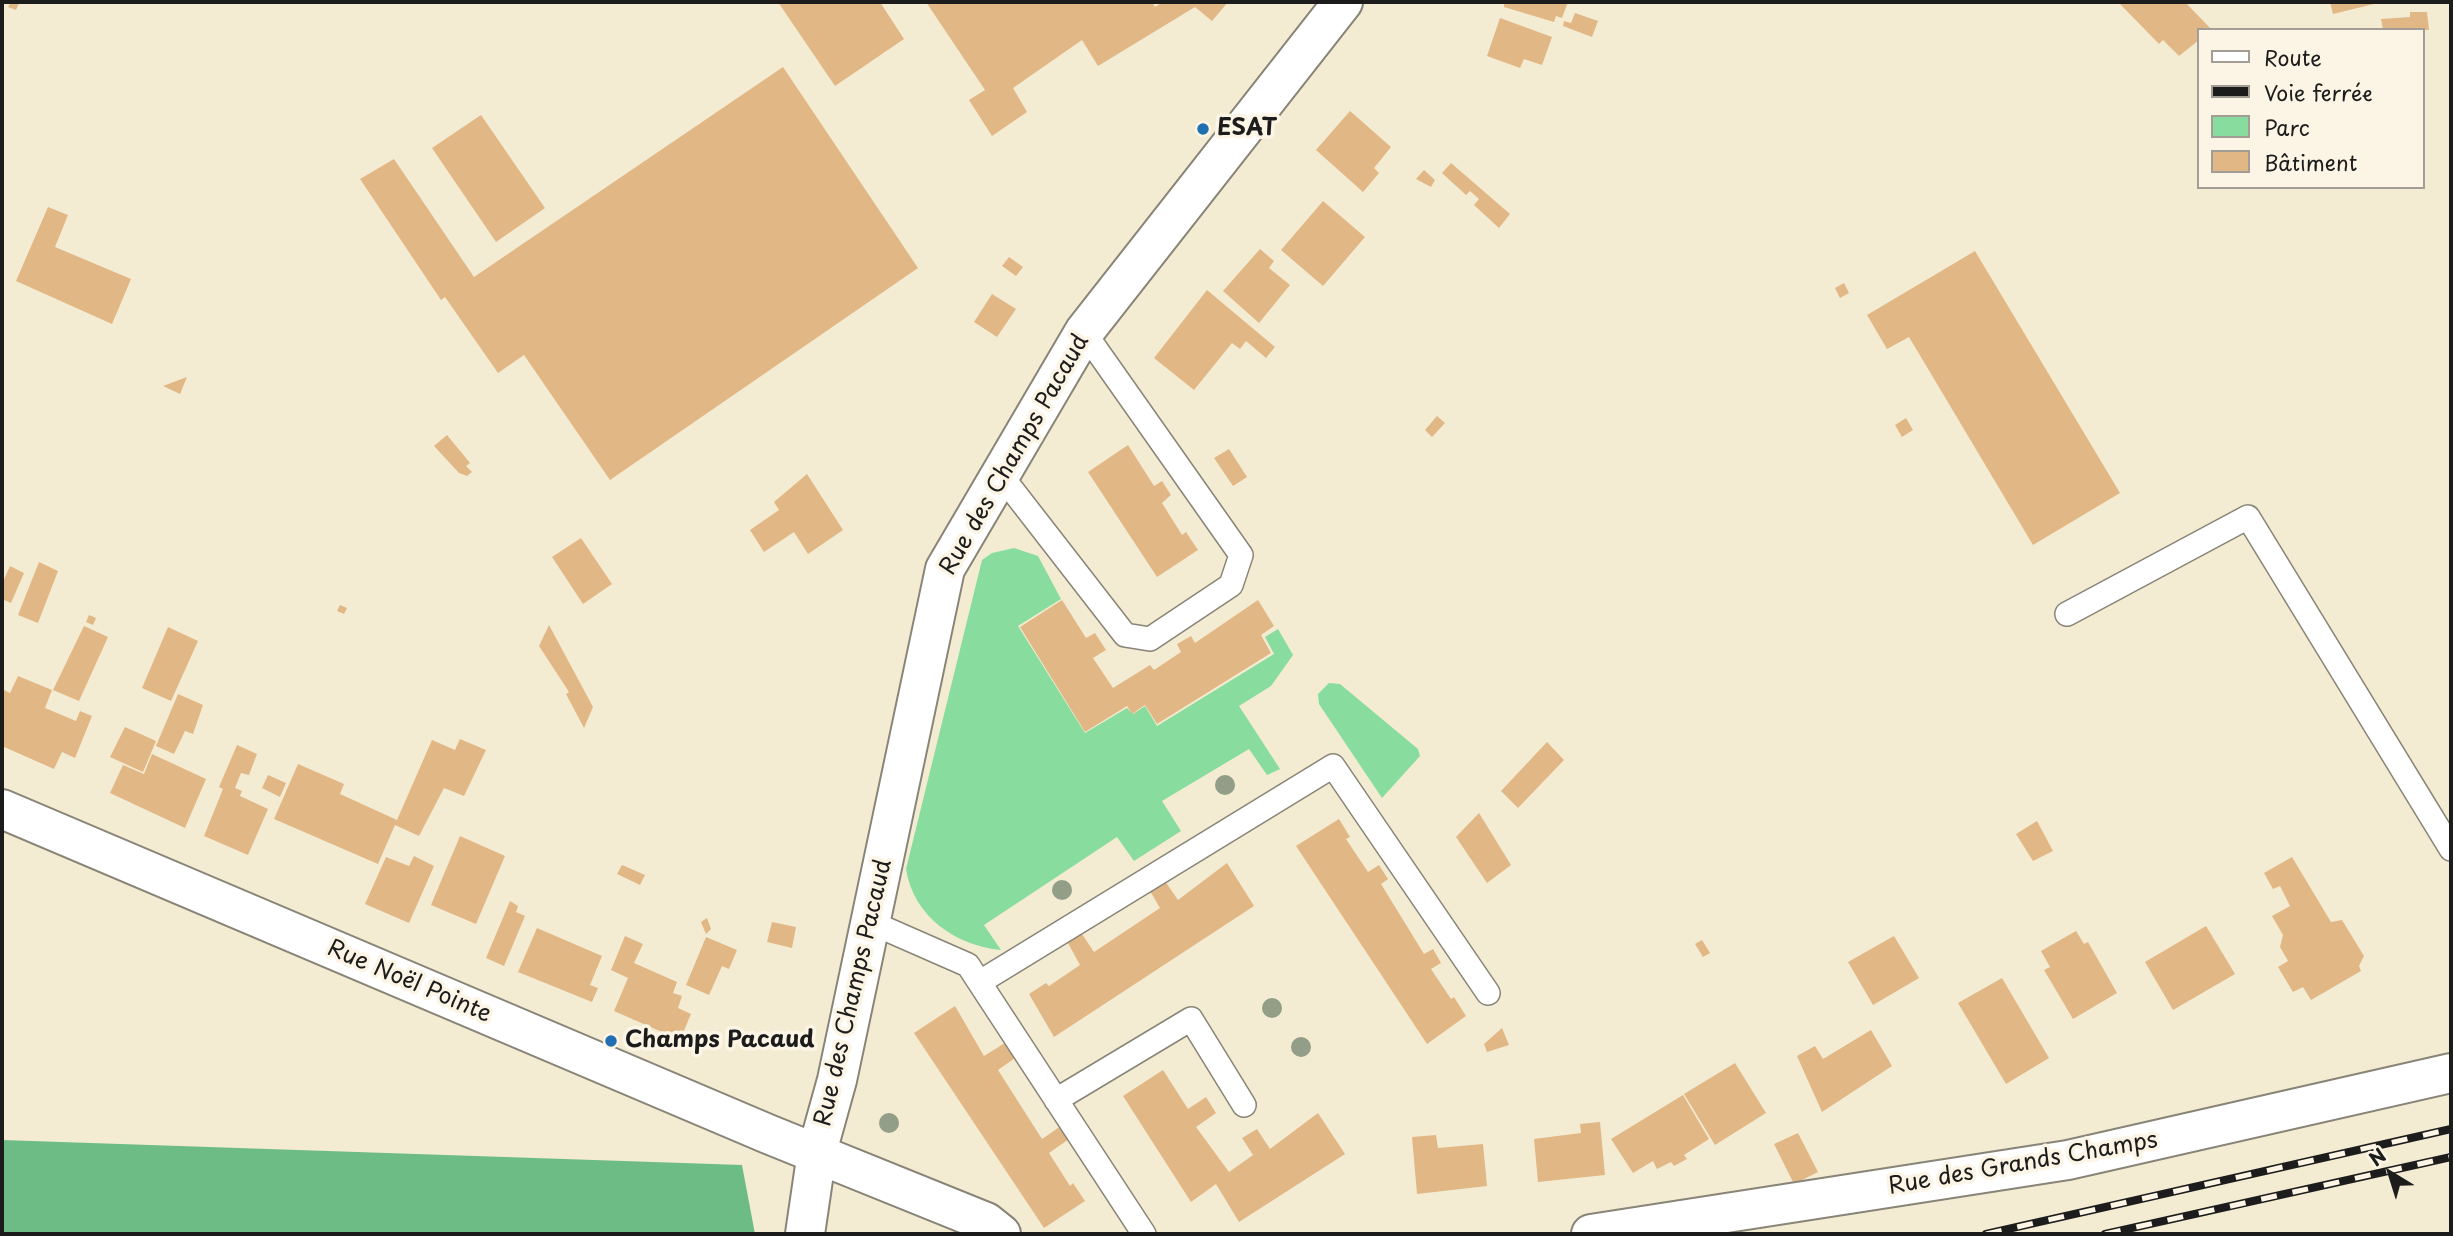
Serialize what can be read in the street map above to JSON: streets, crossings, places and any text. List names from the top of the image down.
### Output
{
  "streets": {
    "street": ["Rue des Champs Pacaud", "Rue Noël Pointe", "Rue des Grands Champs"]
  },
  "crossings": [
    ["Rue des Champs Pacaud", "Rue Noël Pointe"]
  ],
  "places": ["ESAT", "Champs Pacaud"],
  "legend": [
    "Route",
    "Voie ferrée",
    "Parc",
    "Bâtiment"
  ],
  "north": "top left"
}
